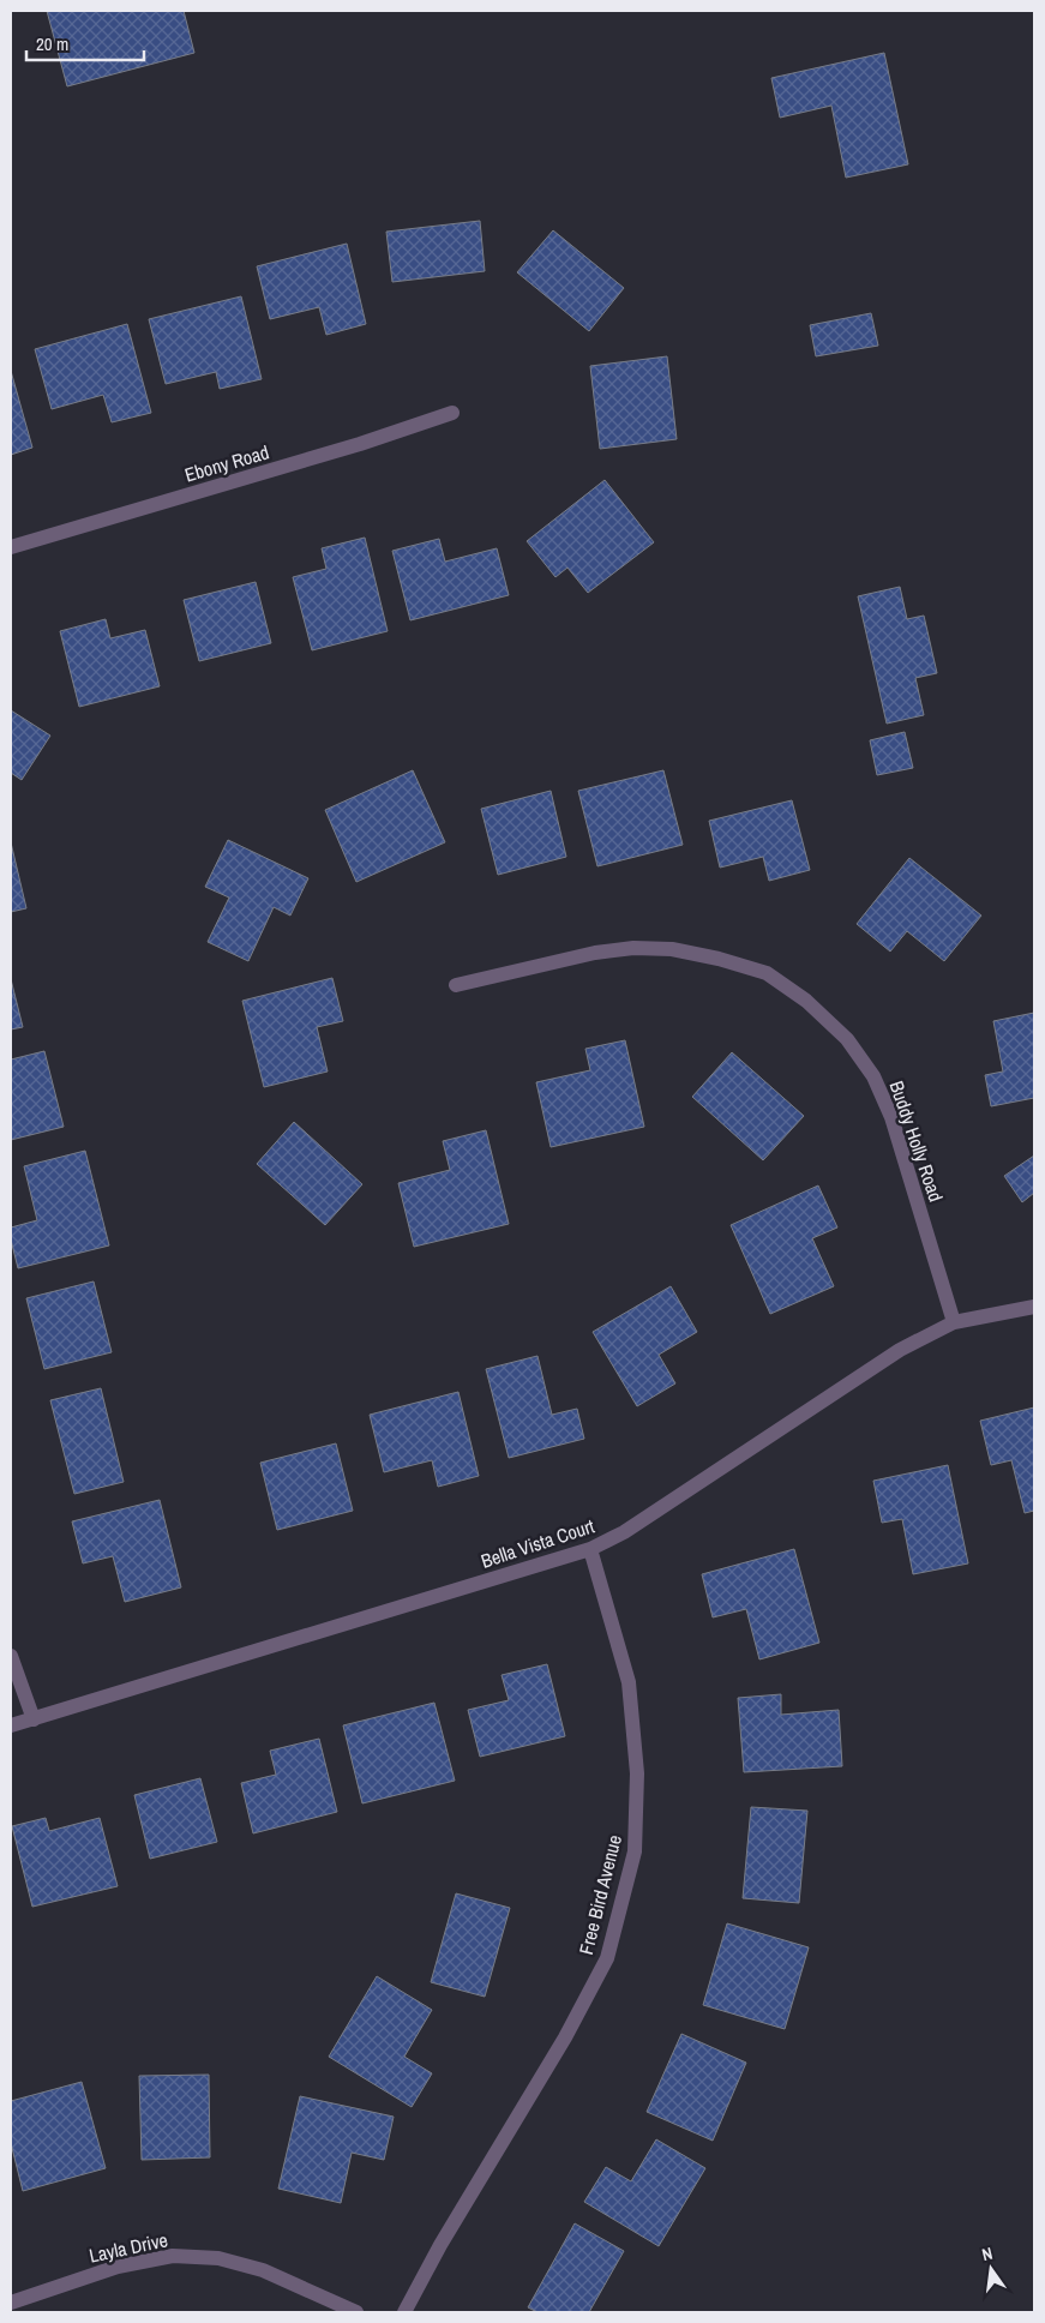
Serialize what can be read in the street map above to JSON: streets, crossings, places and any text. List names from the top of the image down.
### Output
{
  "streets": {
    "street": [
      "Ebony Road",
      "Buddy Holly Road",
      "Bella Vista Court",
      "Free Bird Avenue",
      "Layla Drive"
    ]
  },
  "crossings": [
    ["Buddy Holly Road", "Bella Vista Court"],
    ["Bella Vista Court", "Free Bird Avenue"]
  ],
  "scale_bar": "20 m",
  "north": "top"
}
